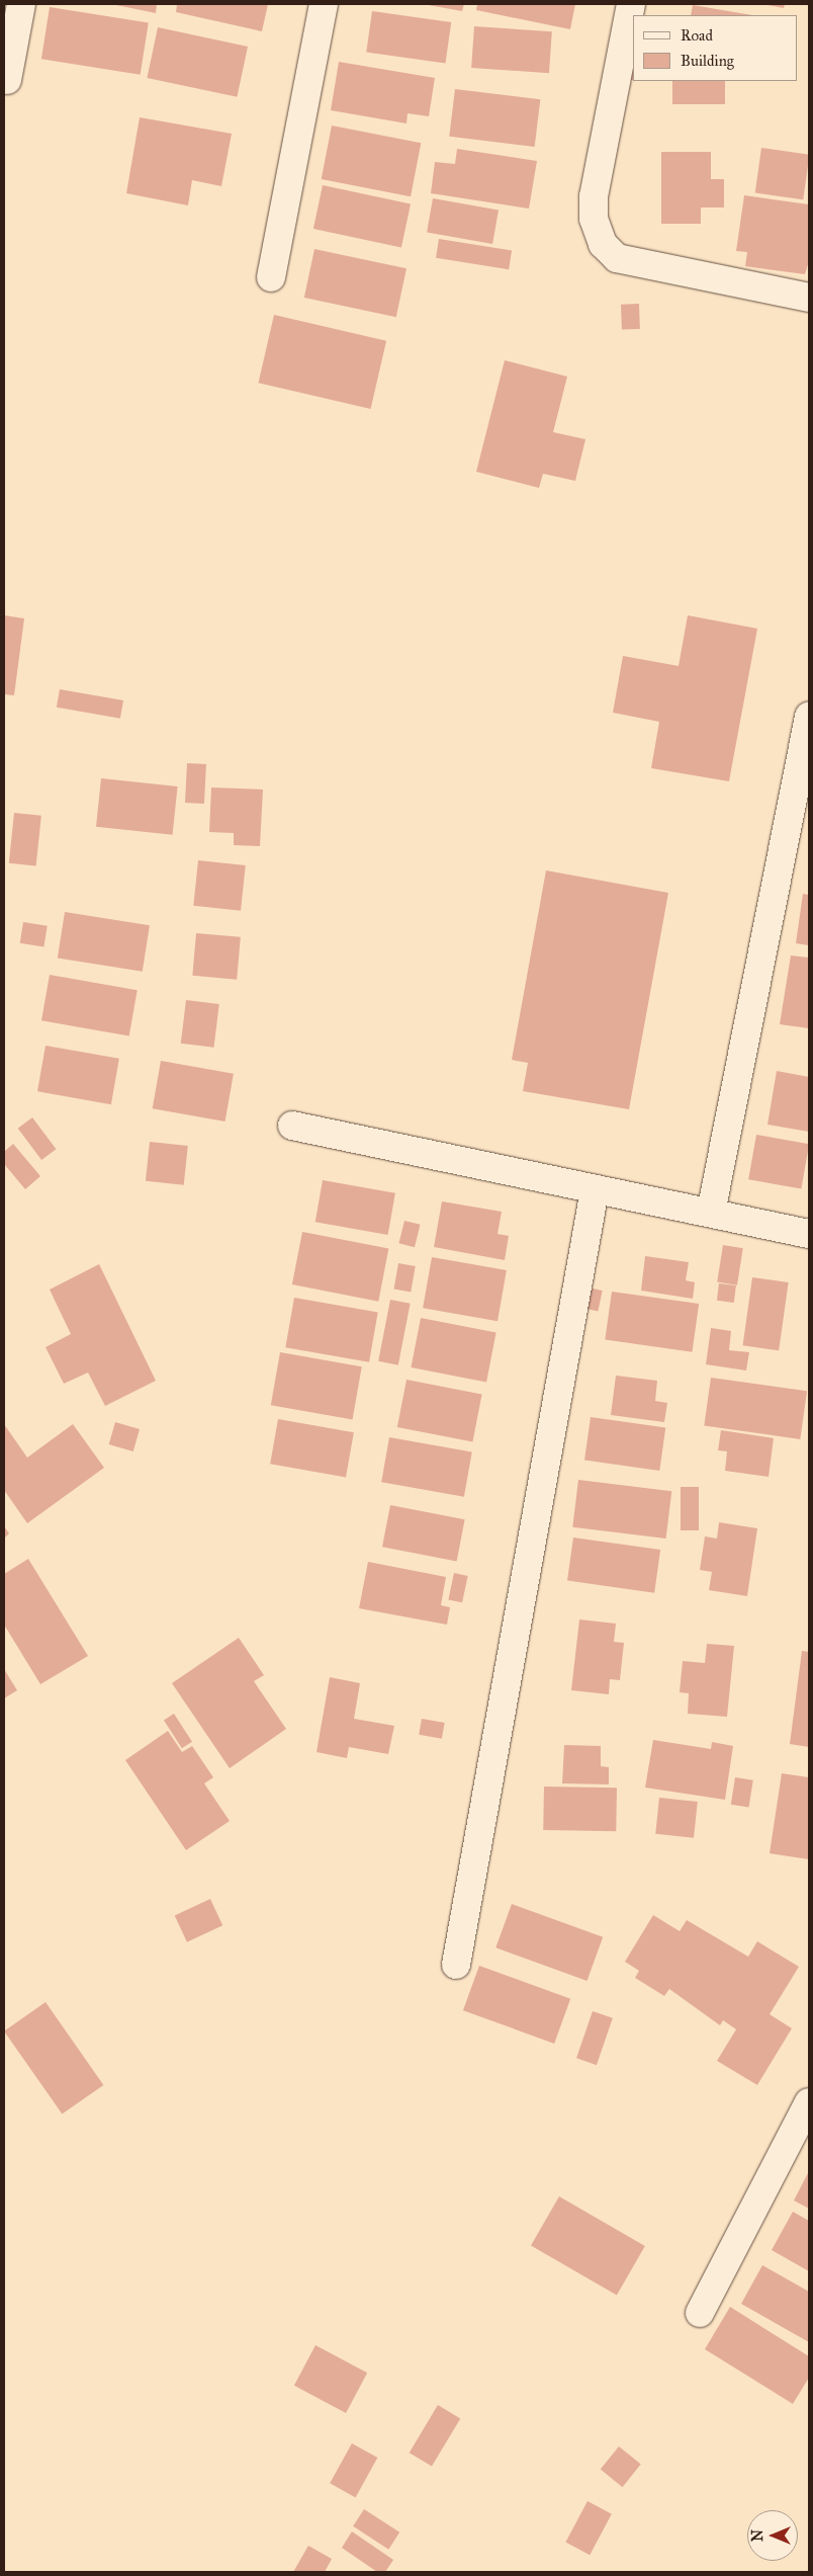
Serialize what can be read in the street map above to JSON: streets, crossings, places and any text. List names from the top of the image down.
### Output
{
  "legend": ["Road", "Building"],
  "north": "left"
}
